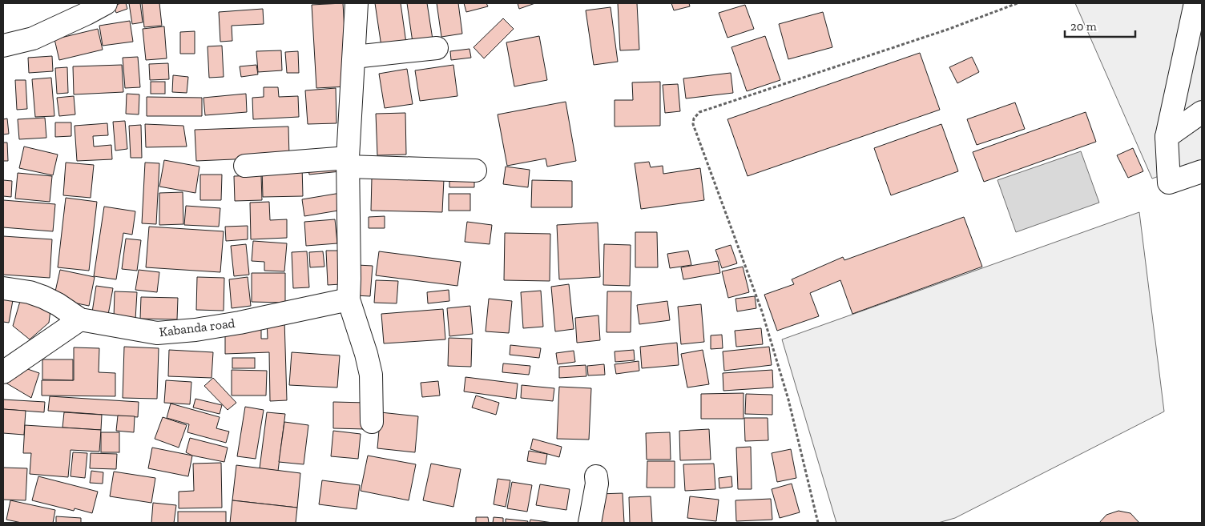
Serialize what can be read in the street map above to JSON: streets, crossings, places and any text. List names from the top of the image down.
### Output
{
  "streets": {
    "street": ["Kabanda road"]
  },
  "scale_bar": "20 m"
}
